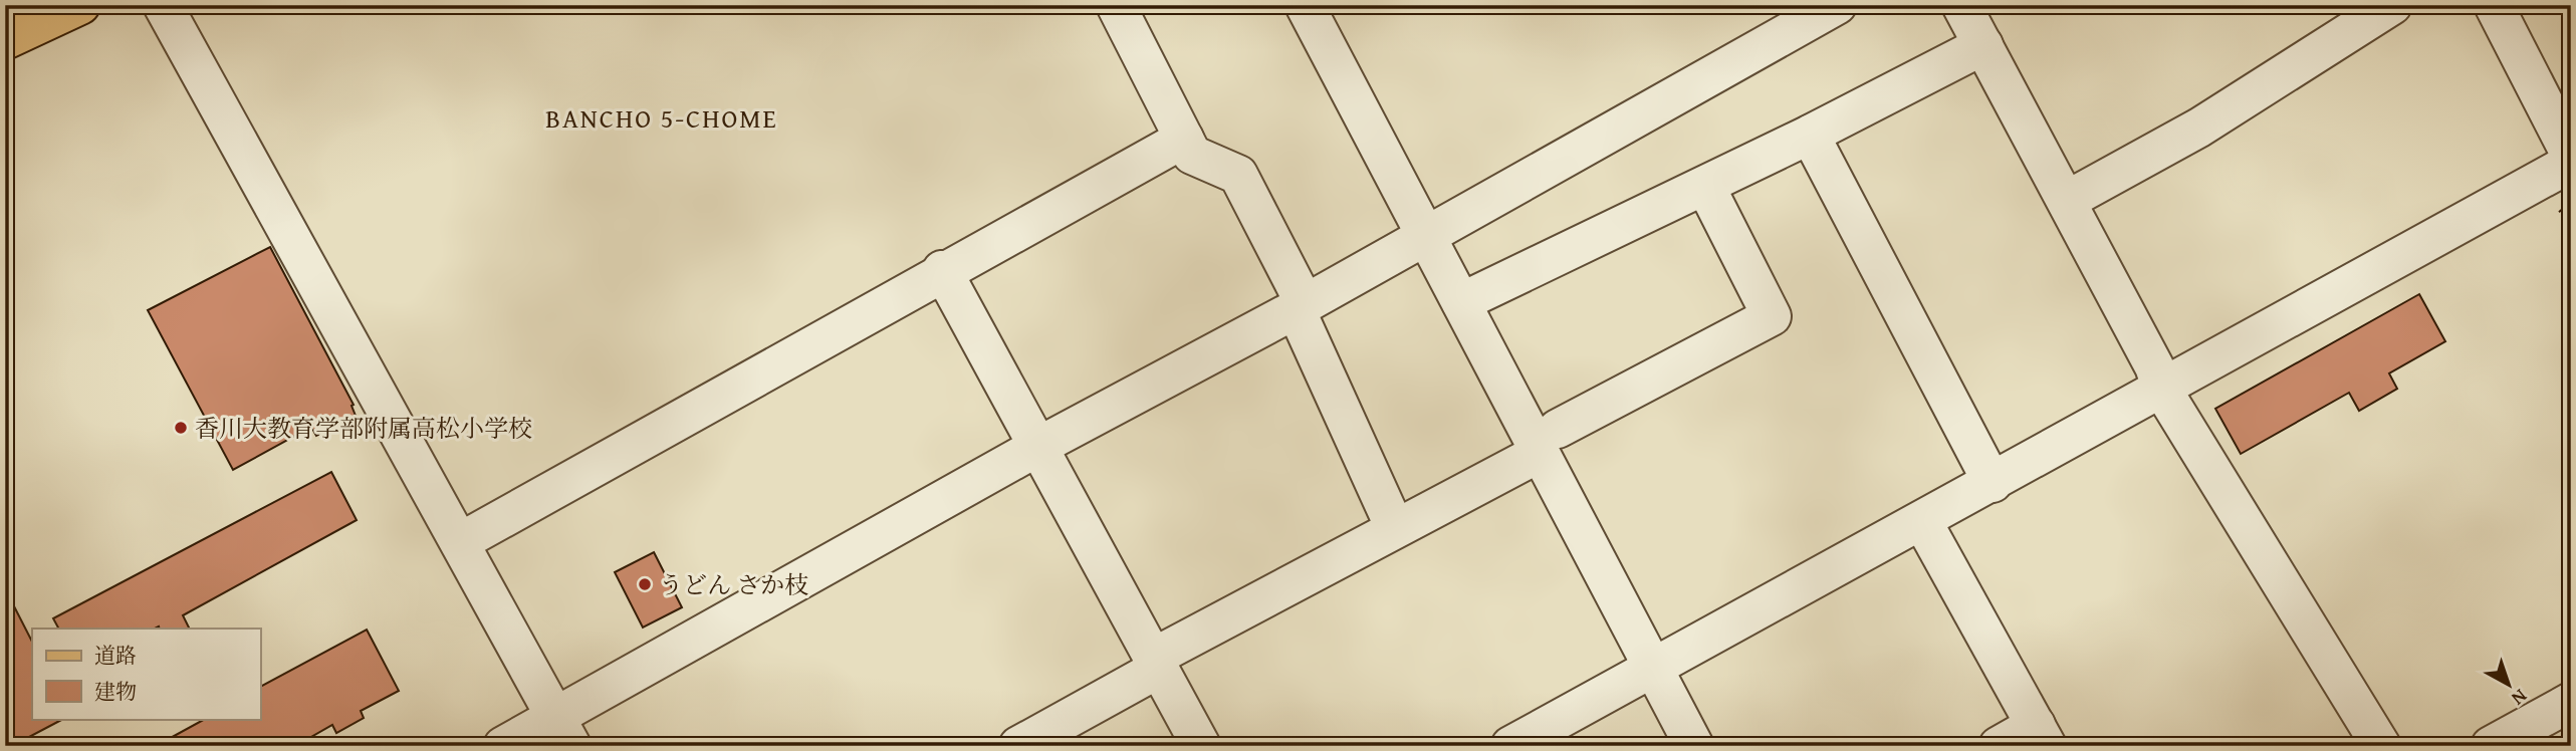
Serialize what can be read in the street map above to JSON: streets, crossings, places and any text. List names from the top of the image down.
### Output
{
  "districts": ["BANCHO 5-CHOME"],
  "places": ["香川大教育学部附属高松小学校", "うどん さか枝"],
  "legend": ["道路", "建物"],
  "north": "bottom right"
}
